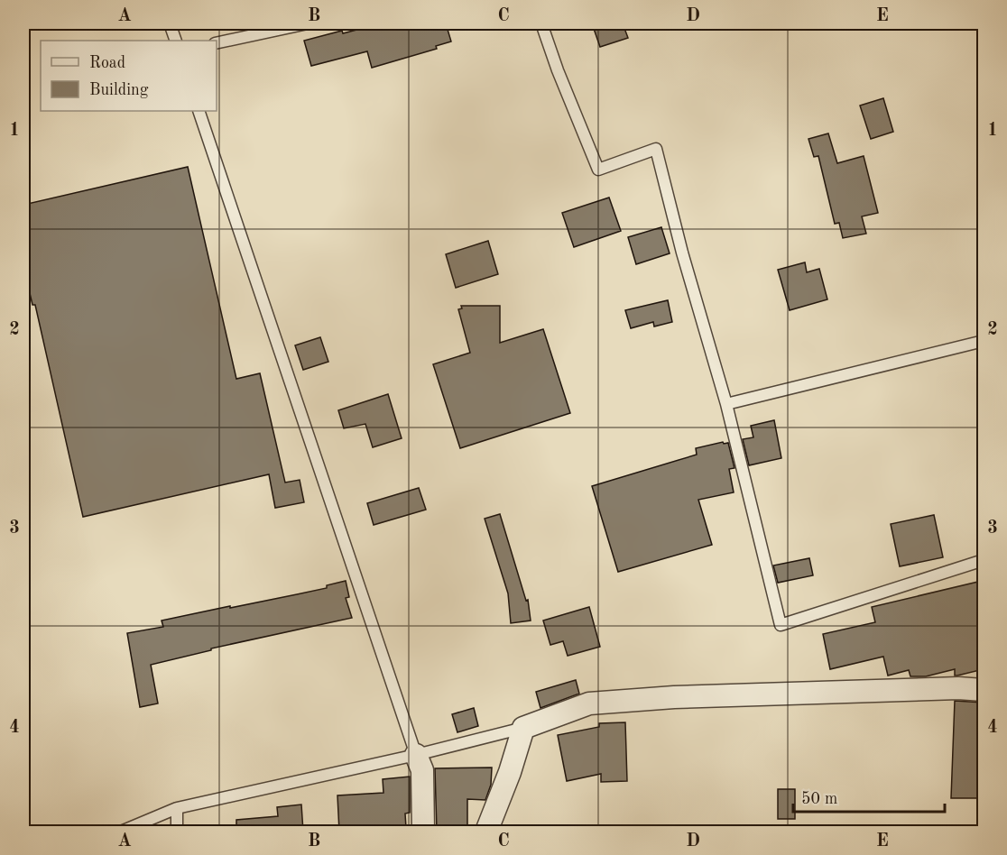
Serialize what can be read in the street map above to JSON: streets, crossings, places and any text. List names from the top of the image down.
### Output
{
  "legend": ["Road", "Building"],
  "scale_bar": "50 m",
  "grid": {
    "columns": [
      "A",
      "B",
      "C",
      "D",
      "E"
    ],
    "rows": [
      "1",
      "2",
      "3",
      "4"
    ]
  }
}
